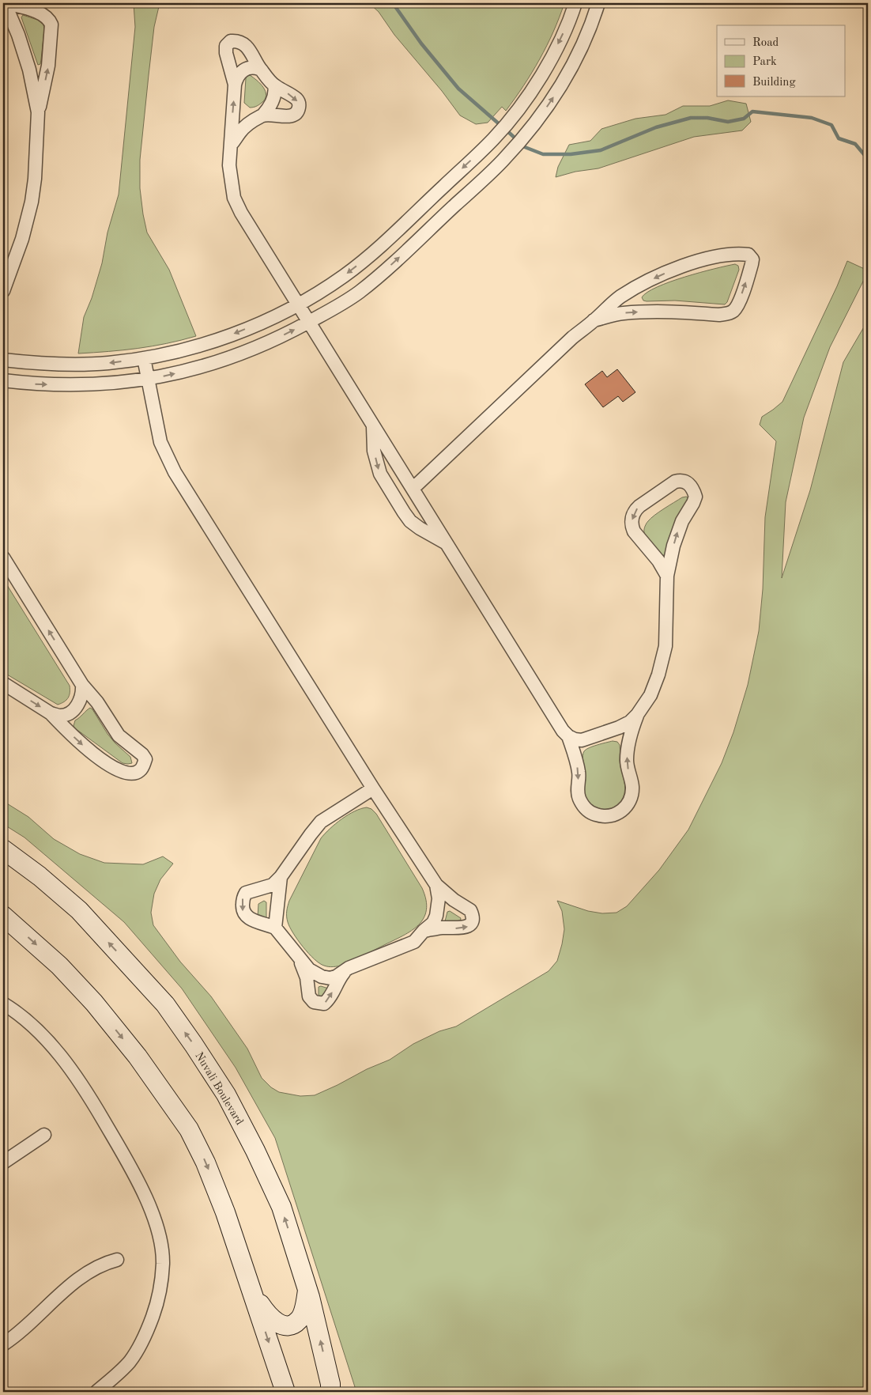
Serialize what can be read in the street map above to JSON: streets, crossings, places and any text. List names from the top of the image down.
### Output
{
  "streets": {
    "main road": ["Nuvali Boulevard"]
  },
  "legend": ["Road", "Park", "Building"]
}
